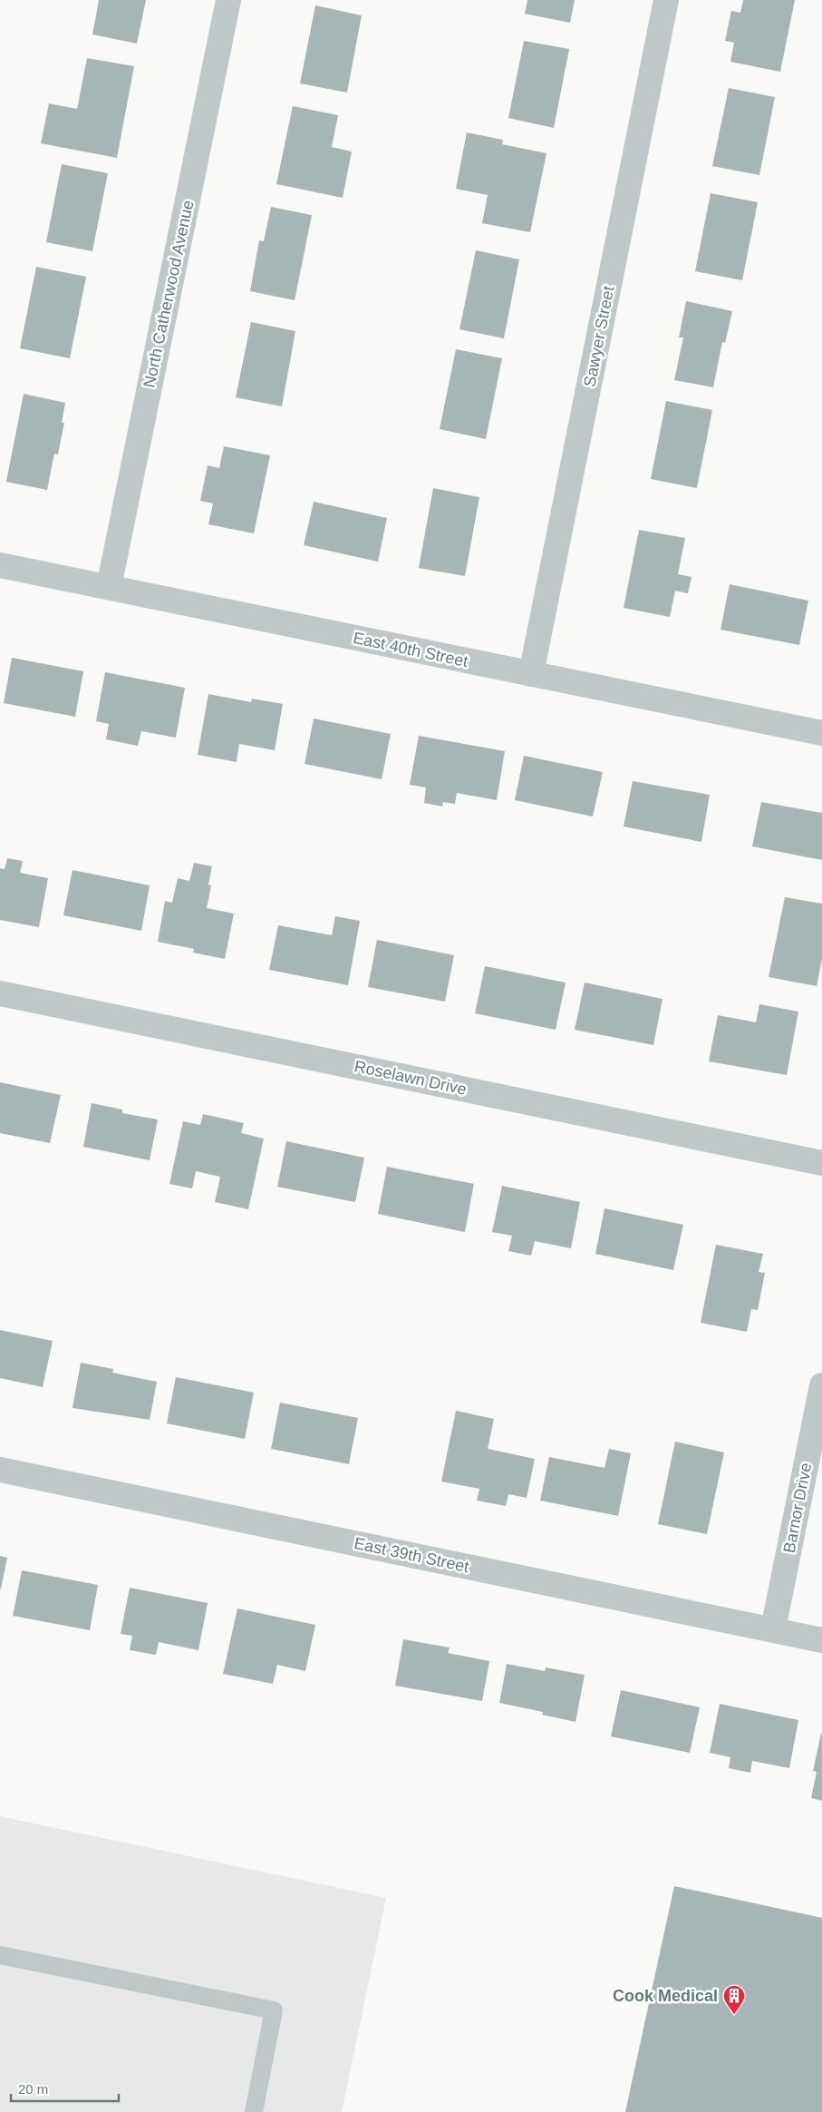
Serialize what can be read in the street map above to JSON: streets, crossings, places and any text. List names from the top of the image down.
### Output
{
  "streets": {
    "street": [
      "North Catherwood Avenue",
      "Sawyer Street",
      "East 40th Street",
      "Roselawn Drive",
      "Barnor Drive",
      "East 39th Street"
    ]
  },
  "crossings": [
    ["North Catherwood Avenue", "East 40th Street"],
    ["Sawyer Street", "East 40th Street"],
    ["Barnor Drive", "East 39th Street"]
  ],
  "places": {
    "building": ["Cook Medical"]
  },
  "scale_bar": "20 m"
}
